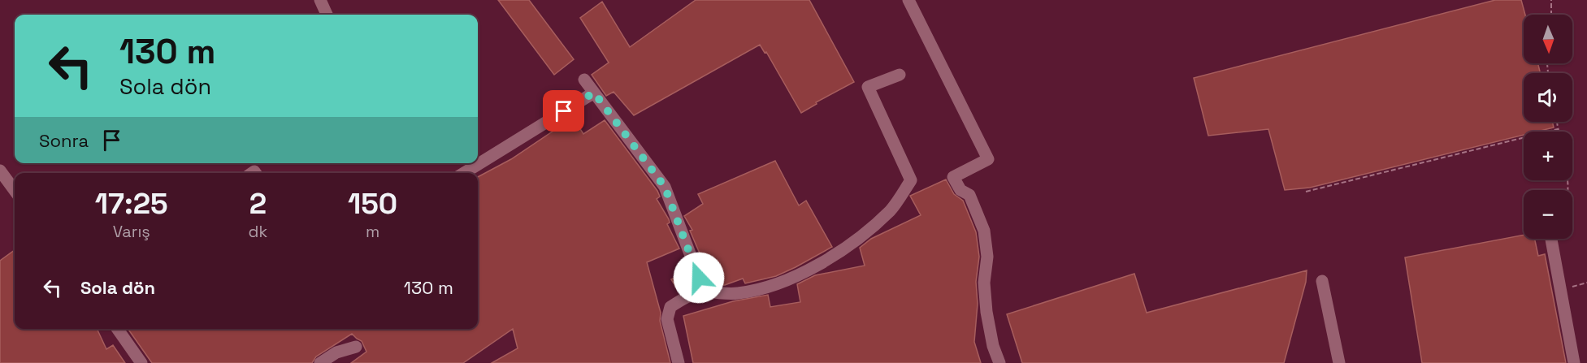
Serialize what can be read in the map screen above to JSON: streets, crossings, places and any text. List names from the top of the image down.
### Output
{
  "north": "bottom",
  "page": {
    "map_buttons": ["+", "−"],
    "turn": ["130 m", "Sola dön"],
    "then": "Sonra",
    "eta": [
      "17:25",
      "Varış",
      "2",
      "dk",
      "150",
      "m"
    ],
    "list": [
      {
        "name": "Sola dön",
        "value": "130 m"
      }
    ]
  }
}
